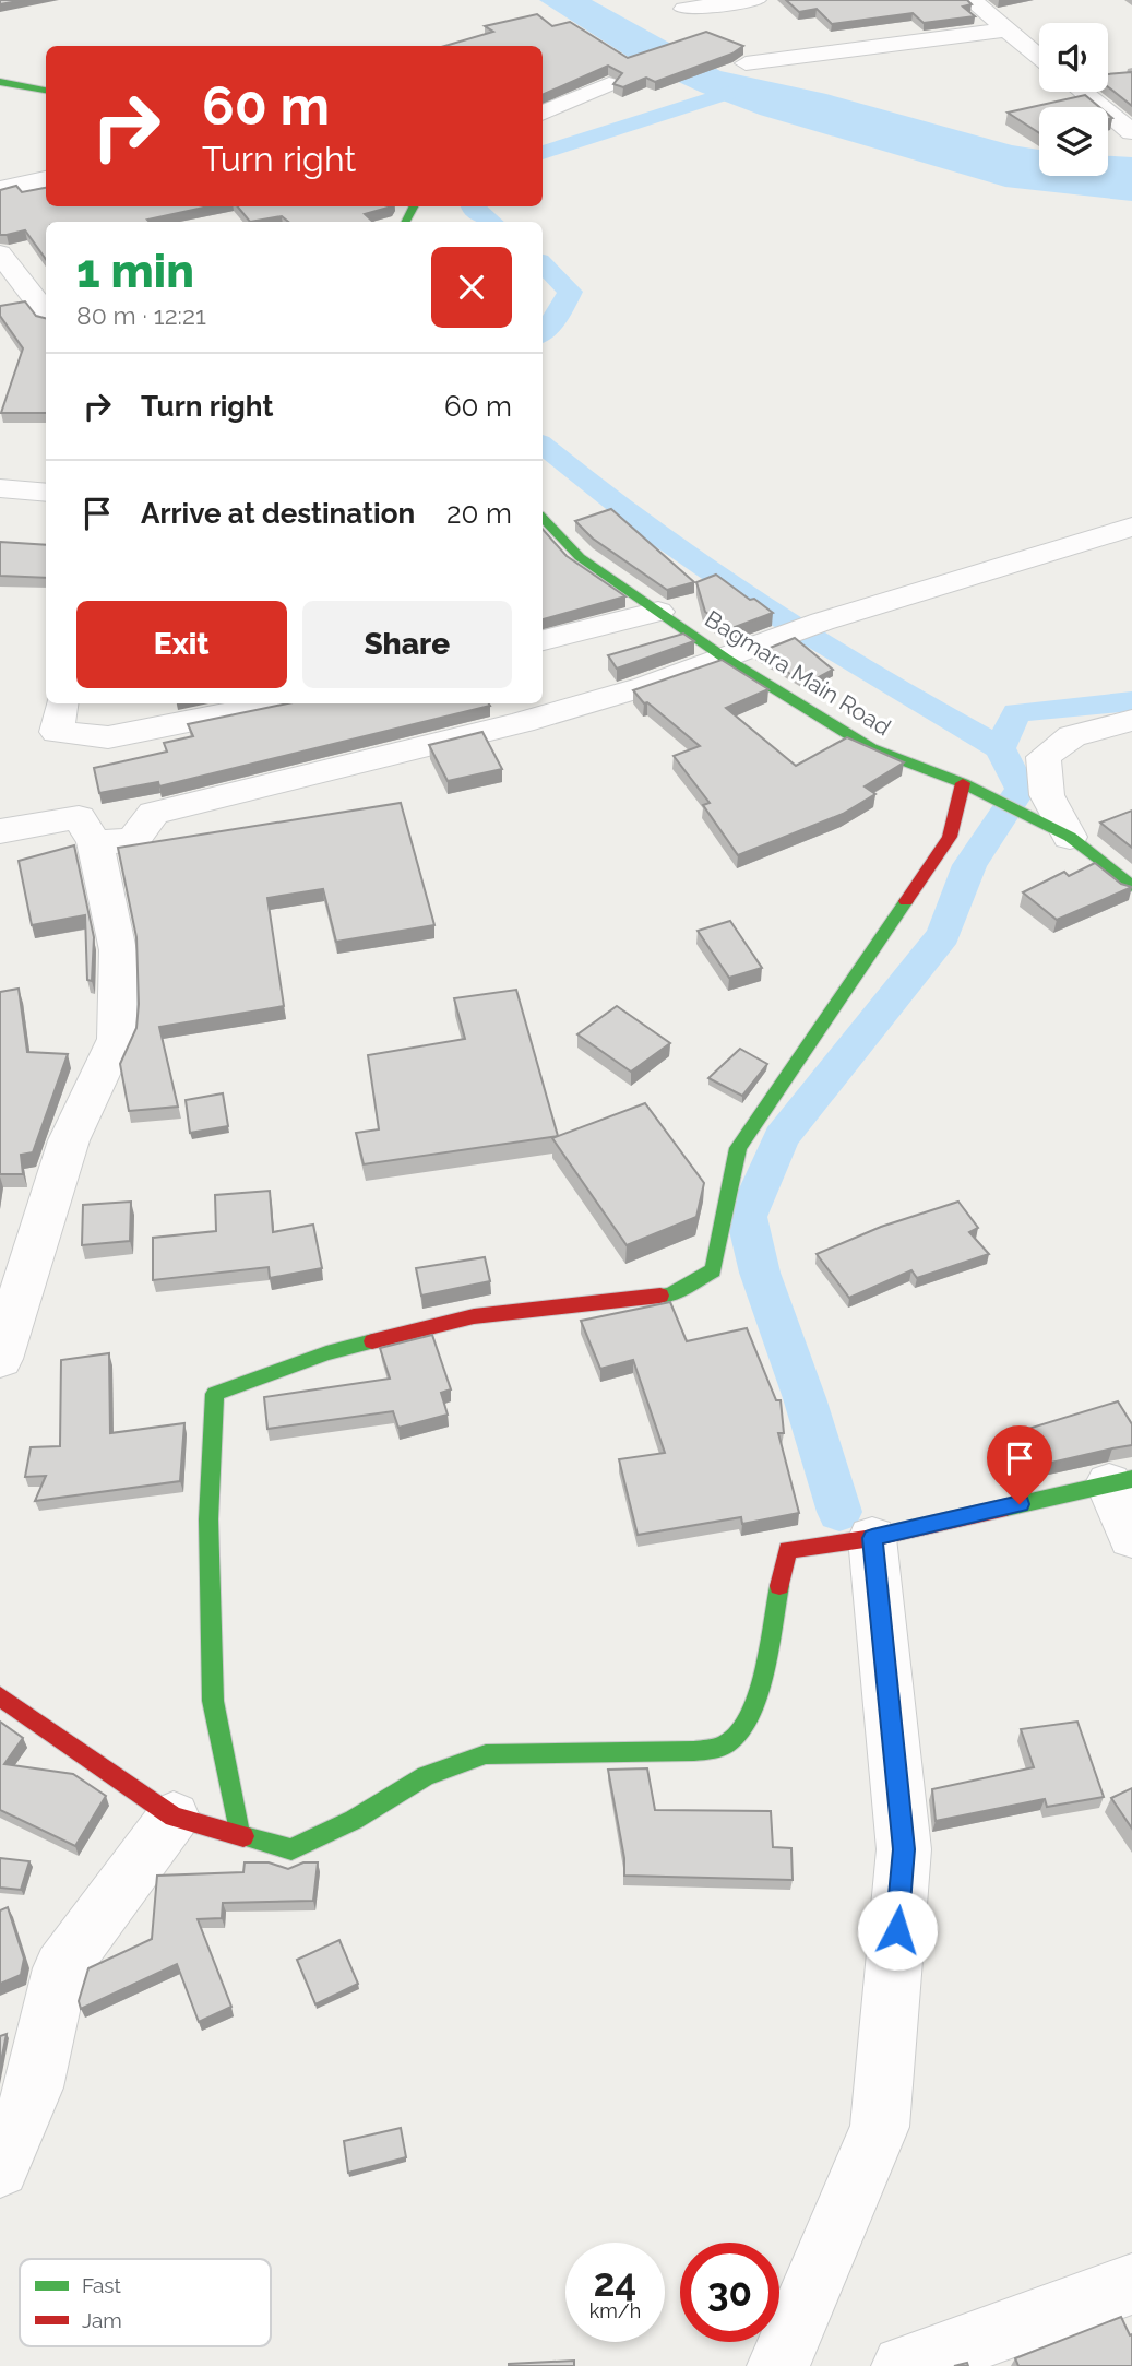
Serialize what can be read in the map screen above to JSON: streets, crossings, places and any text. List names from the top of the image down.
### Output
{
  "streets": {
    "street": ["Bagmara Main Road"]
  },
  "legend": ["Fast", "Jam"],
  "page": {
    "turn": ["60 m", "Turn right"],
    "heading": ["1 min", "80 m · 12:21"],
    "list": [
      {
        "name": "Turn right",
        "value": "60 m"
      },
      {
        "name": "Arrive at destination",
        "value": "20 m"
      }
    ],
    "buttons": ["Exit", "Share"],
    "speed": "24 km/h",
    "limit": "30"
  }
}
